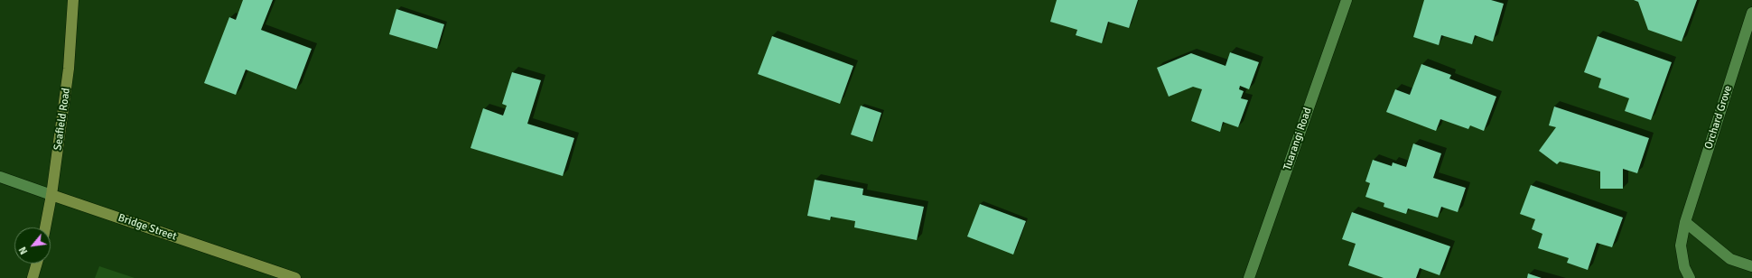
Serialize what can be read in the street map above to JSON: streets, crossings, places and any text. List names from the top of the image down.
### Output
{
  "streets": {
    "street": [
      "Orchard Grove",
      "Seafield Road",
      "Tuarangi Road",
      "Bridge Street"
    ]
  },
  "crossings": [
    ["Seafield Road", "Bridge Street"]
  ],
  "north": "bottom left"
}
